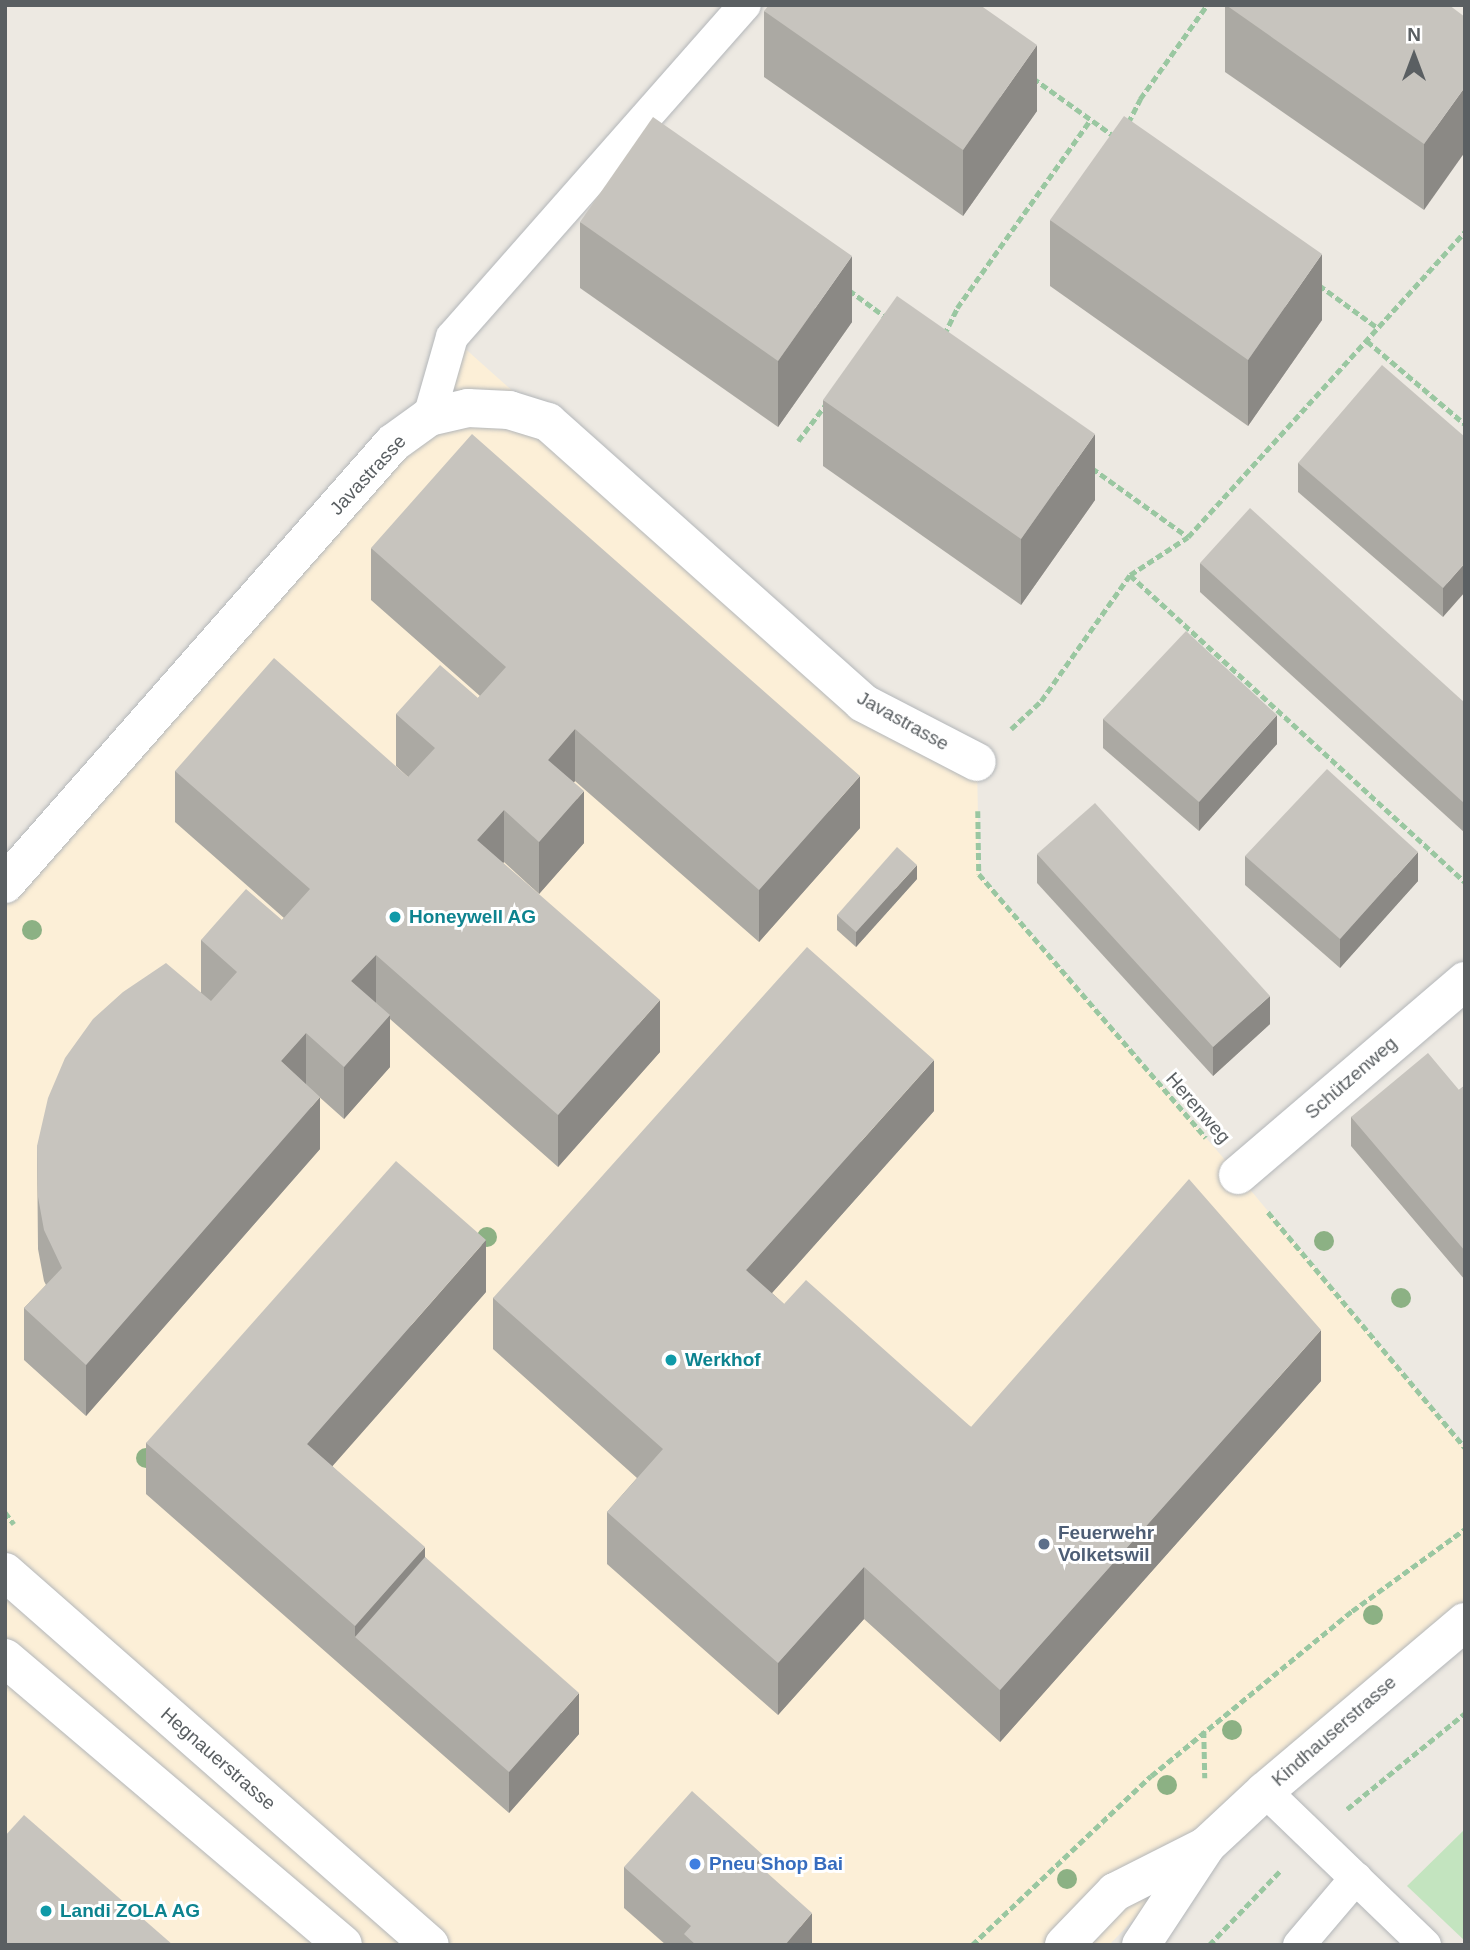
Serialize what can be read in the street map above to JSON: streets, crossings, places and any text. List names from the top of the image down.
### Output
{
  "streets": {
    "street": [
      "Javastrasse",
      "Schützenweg",
      "Kindhauserstrasse",
      "Hegnauerstrasse"
    ],
    "path": ["Herenweg"]
  },
  "crossings": [
    ["Javastrasse", "Herenweg"],
    ["Schützenweg", "Herenweg"]
  ],
  "places": [
    "Honeywell AG",
    "Werkhof",
    "Feuerwehr Volketswil",
    "Pneu Shop Bai",
    "Landi ZOLA AG"
  ],
  "north": "top"
}
